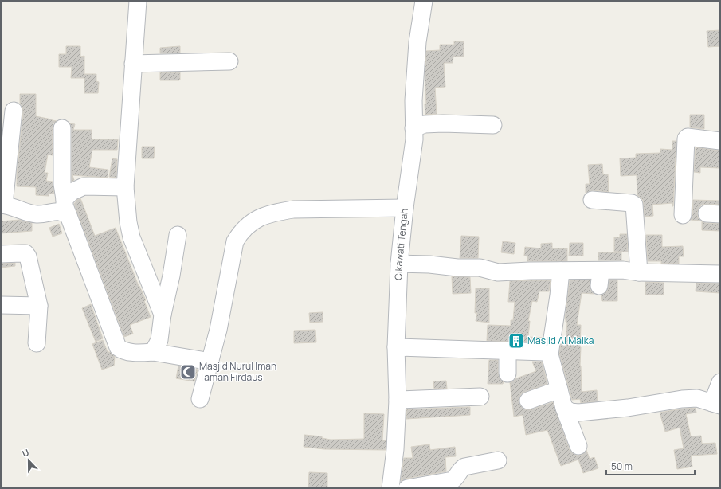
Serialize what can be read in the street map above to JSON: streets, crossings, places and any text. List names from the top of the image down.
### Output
{
  "streets": {
    "street": ["Cikawati Tengah"]
  },
  "places": {
    "building": ["Masjid Al Malka"],
    "mosque": ["Masjid Nurul Iman Taman Firdaus"]
  },
  "scale_bar": "50 m",
  "north": "top"
}
